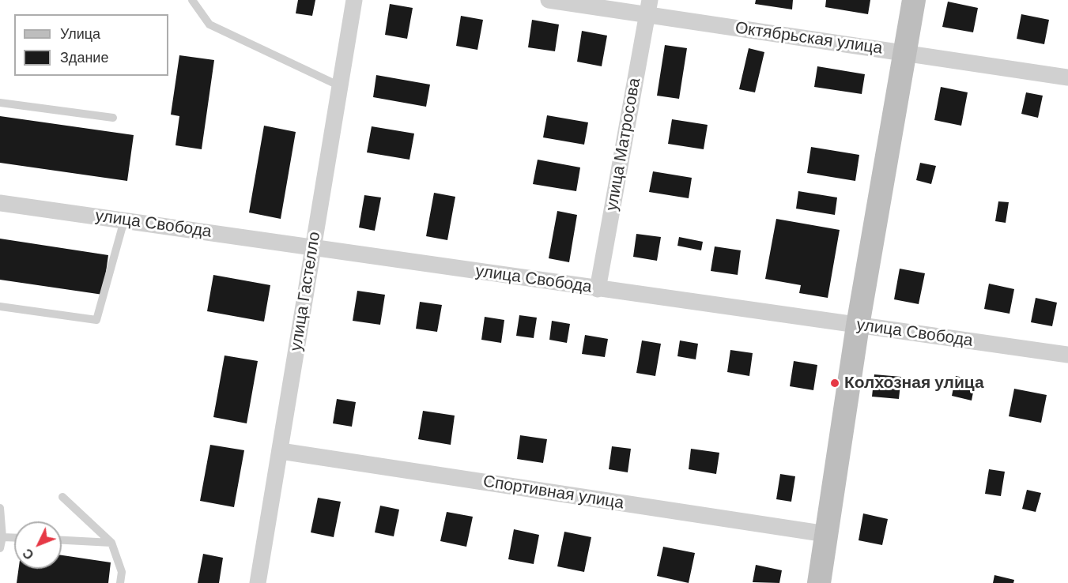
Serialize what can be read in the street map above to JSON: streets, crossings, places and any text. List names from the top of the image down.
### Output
{
  "streets": {
    "street": [
      "Октябрьская улица",
      "улица Матросова",
      "улица Свобода",
      "улица Гастелло",
      "Спортивная улица"
    ]
  },
  "crossings": [
    ["Октябрьская улица", "улица Матросова"],
    ["улица Матросова", "улица Свобода"],
    ["улица Свобода", "улица Гастелло"],
    ["улица Гастелло", "Спортивная улица"]
  ],
  "places": ["Колхозная улица"],
  "legend": ["Улица", "Здание"],
  "north": "bottom left"
}
